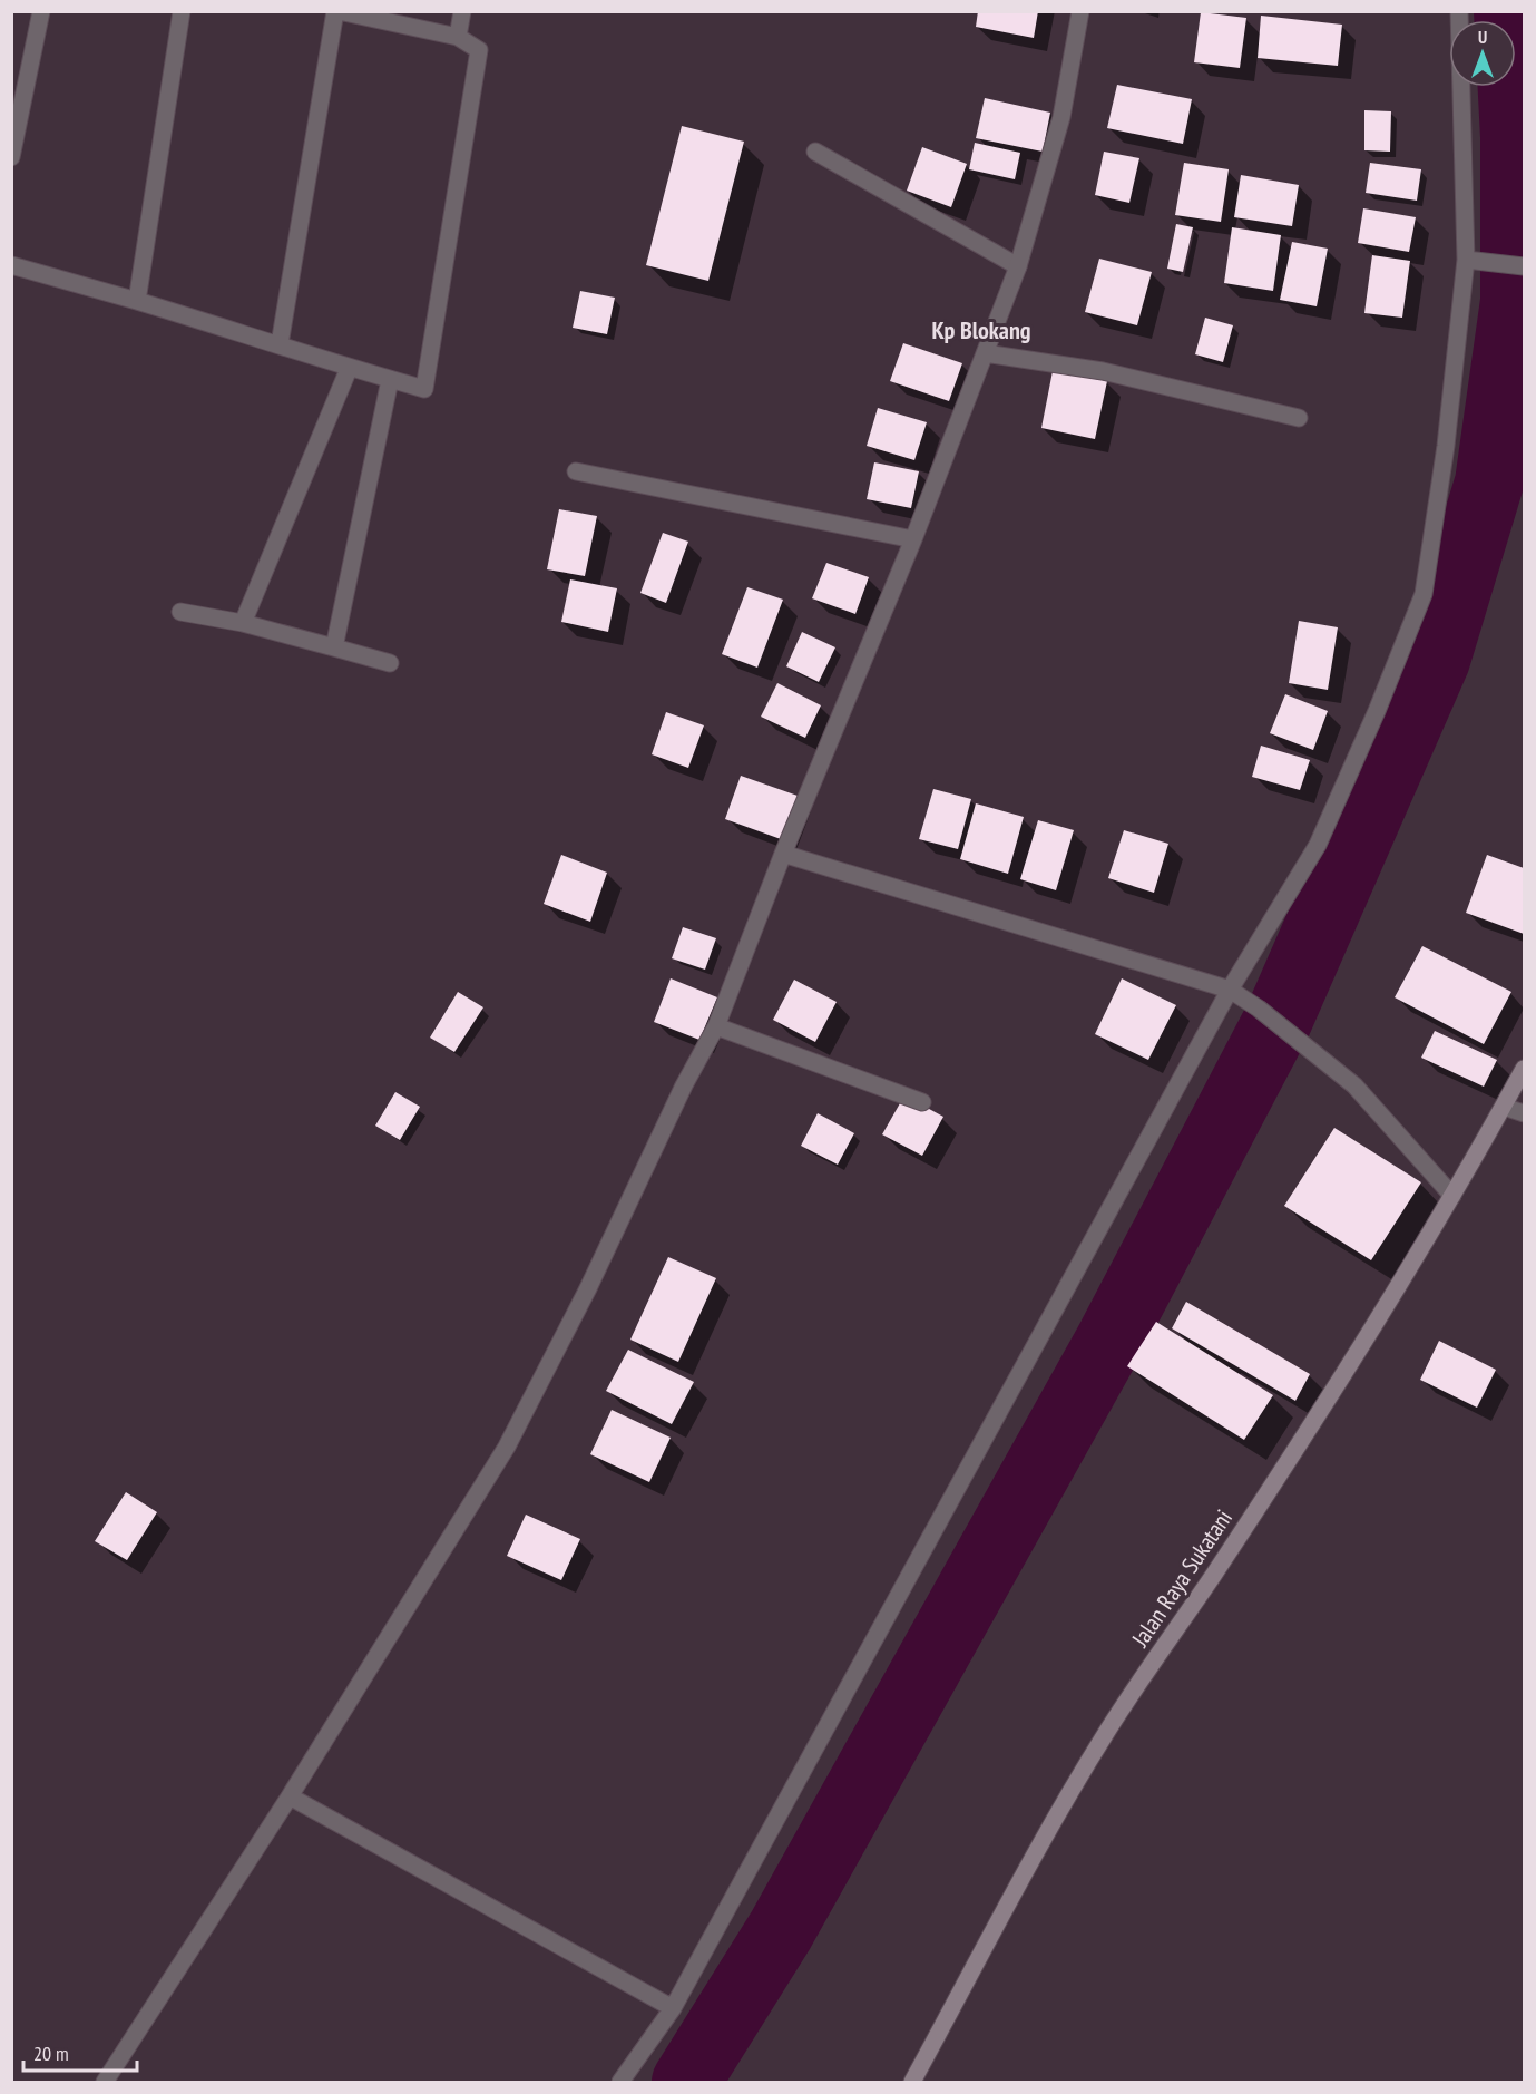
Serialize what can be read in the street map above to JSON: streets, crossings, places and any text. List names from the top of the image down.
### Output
{
  "streets": {
    "main road": ["Jalan Raya Sukatani"]
  },
  "districts": ["Kp Blokang"],
  "scale_bar": "20 m",
  "north": "top"
}
